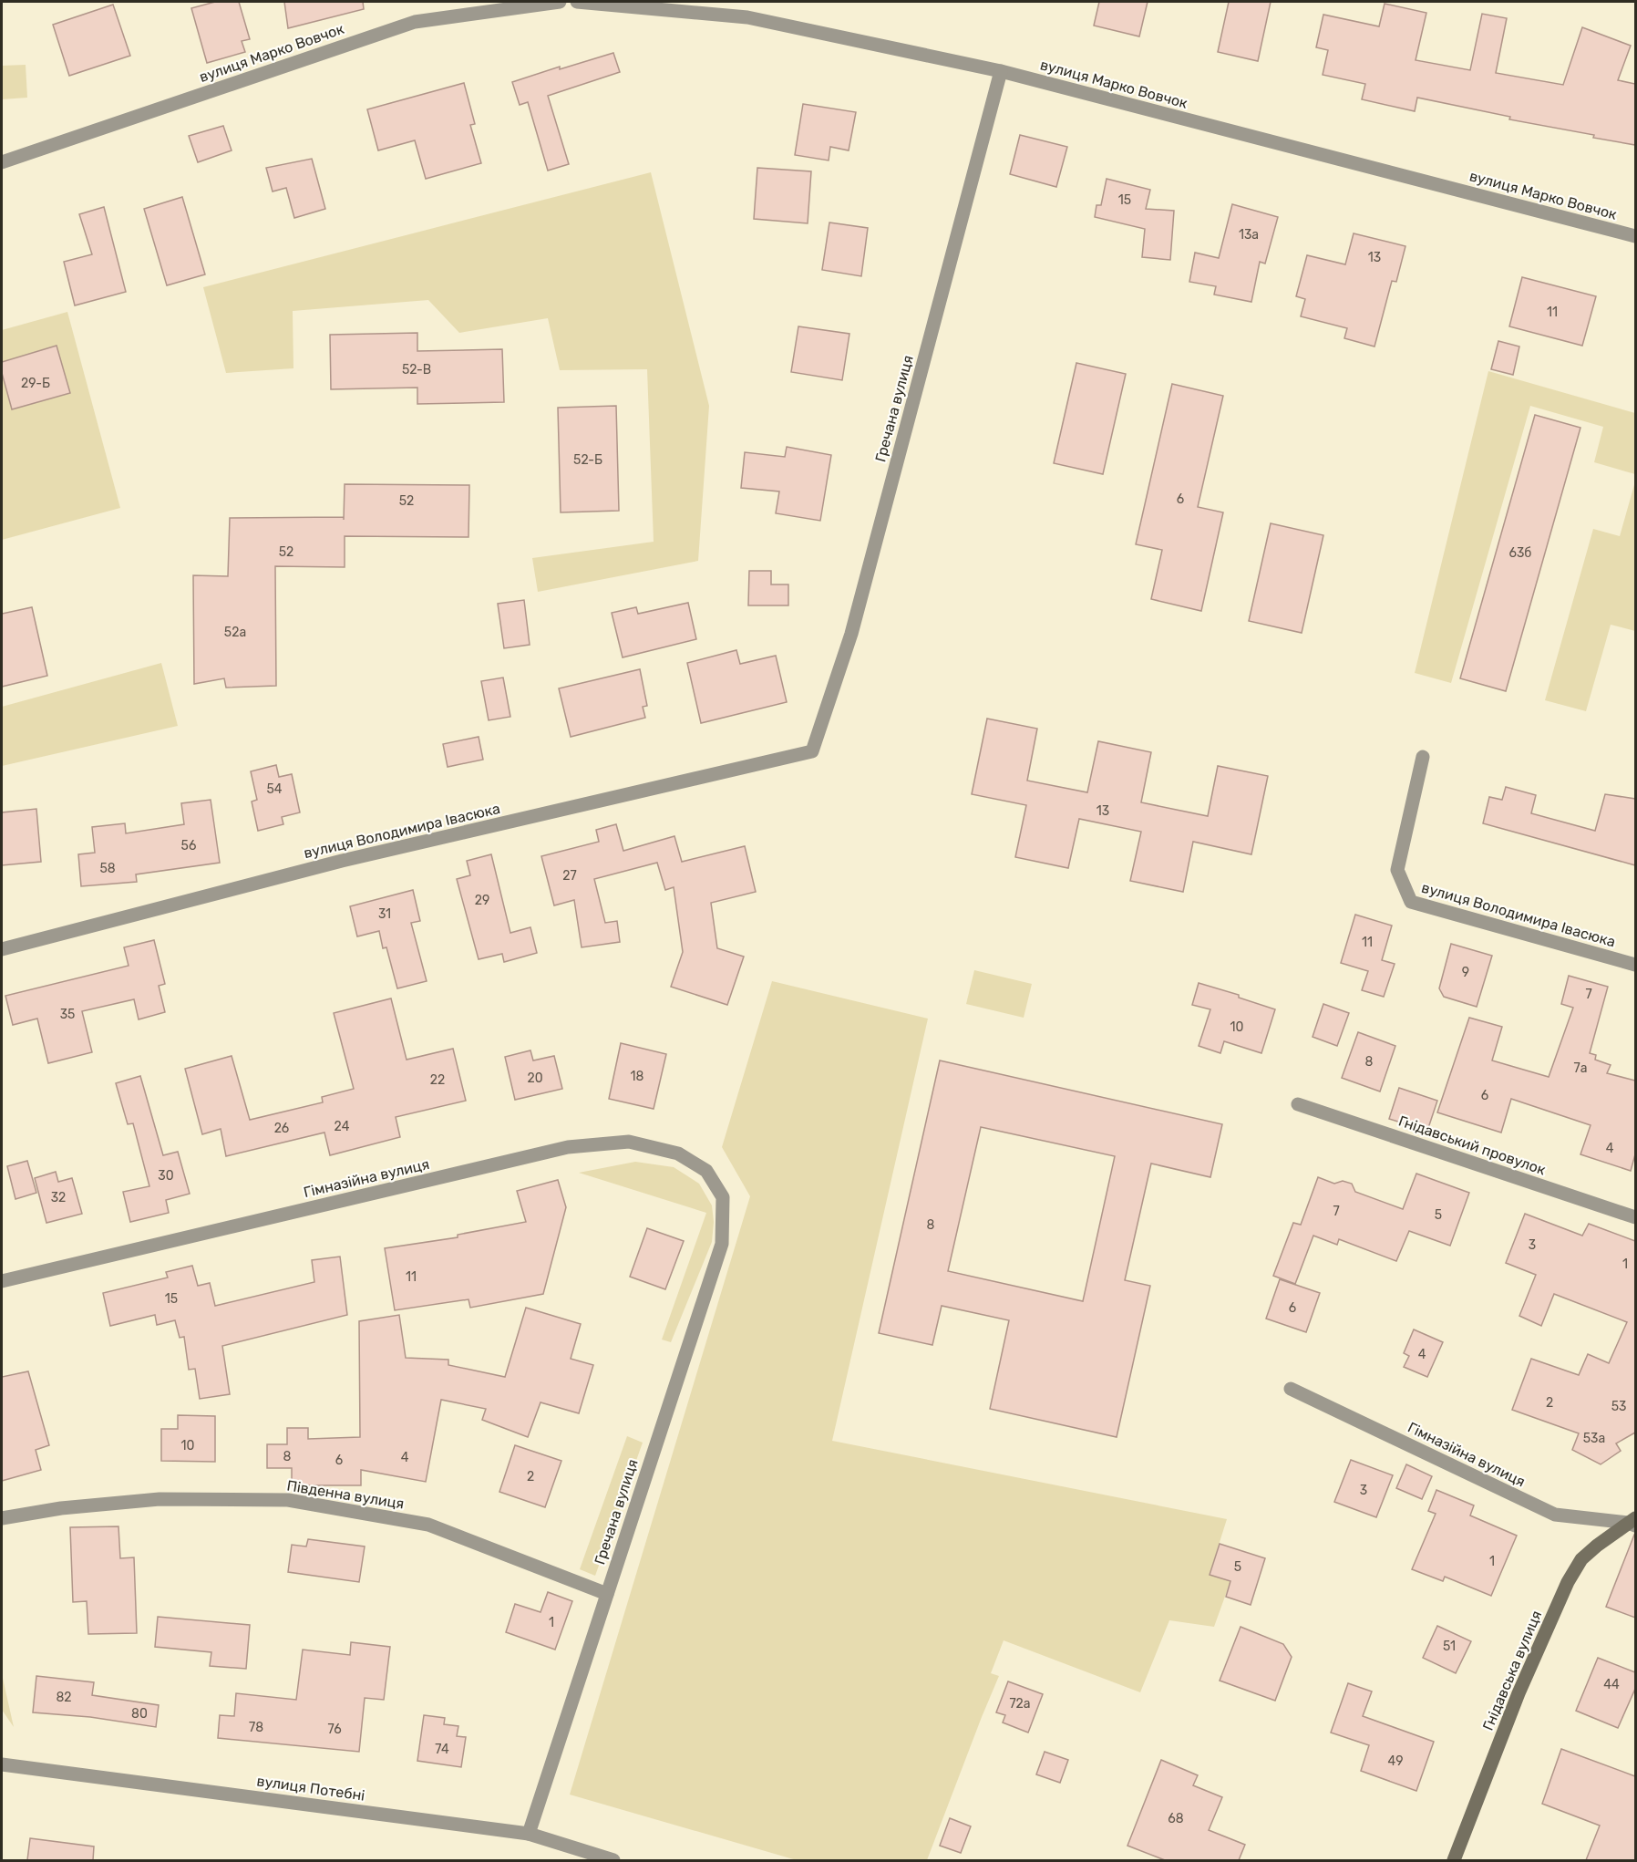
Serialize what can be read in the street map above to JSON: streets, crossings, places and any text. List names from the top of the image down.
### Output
{
  "streets": {
    "main road": ["Гнідавська вулиця"],
    "street": [
      "вулиця Марко Вовчок",
      "Гречана вулиця",
      "вулиця Володимира Івасюка",
      "Гнідавський провулок",
      "Гімназійна вулиця",
      "Південна вулиця",
      "вулиця Потебні"
    ]
  },
  "crossings": [
    ["вулиця Марко Вовчок", "Гречана вулиця"],
    ["Гречана вулиця", "вулиця Володимира Івасюка"],
    ["Гречана вулиця", "Гімназійна вулиця"],
    ["Гречана вулиця", "Південна вулиця"],
    ["Гречана вулиця", "вулиця Потебні"],
    ["Гімназійна вулиця", "Гнідавська вулиця"]
  ],
  "house_numbers": [
    "15",
    "13а",
    "13",
    "11",
    "52-В",
    "29-Б",
    "52-Б",
    "6",
    "52",
    "52",
    "63б",
    "52а",
    "54",
    "13",
    "56",
    "58",
    "27",
    "29",
    "31",
    "11",
    "9",
    "7",
    "35",
    "10",
    "8",
    "7а",
    "18",
    "20",
    "22",
    "6",
    "24",
    "26",
    "4",
    "30",
    "32",
    "7",
    "5",
    "8",
    "3",
    "1",
    "11",
    "15",
    "6",
    "4",
    "2",
    "53",
    "53а",
    "10",
    "8",
    "4",
    "6",
    "2",
    "3",
    "1",
    "5",
    "1",
    "51",
    "44",
    "82",
    "72а",
    "80",
    "78",
    "76",
    "74",
    "49",
    "68"
  ]
}
